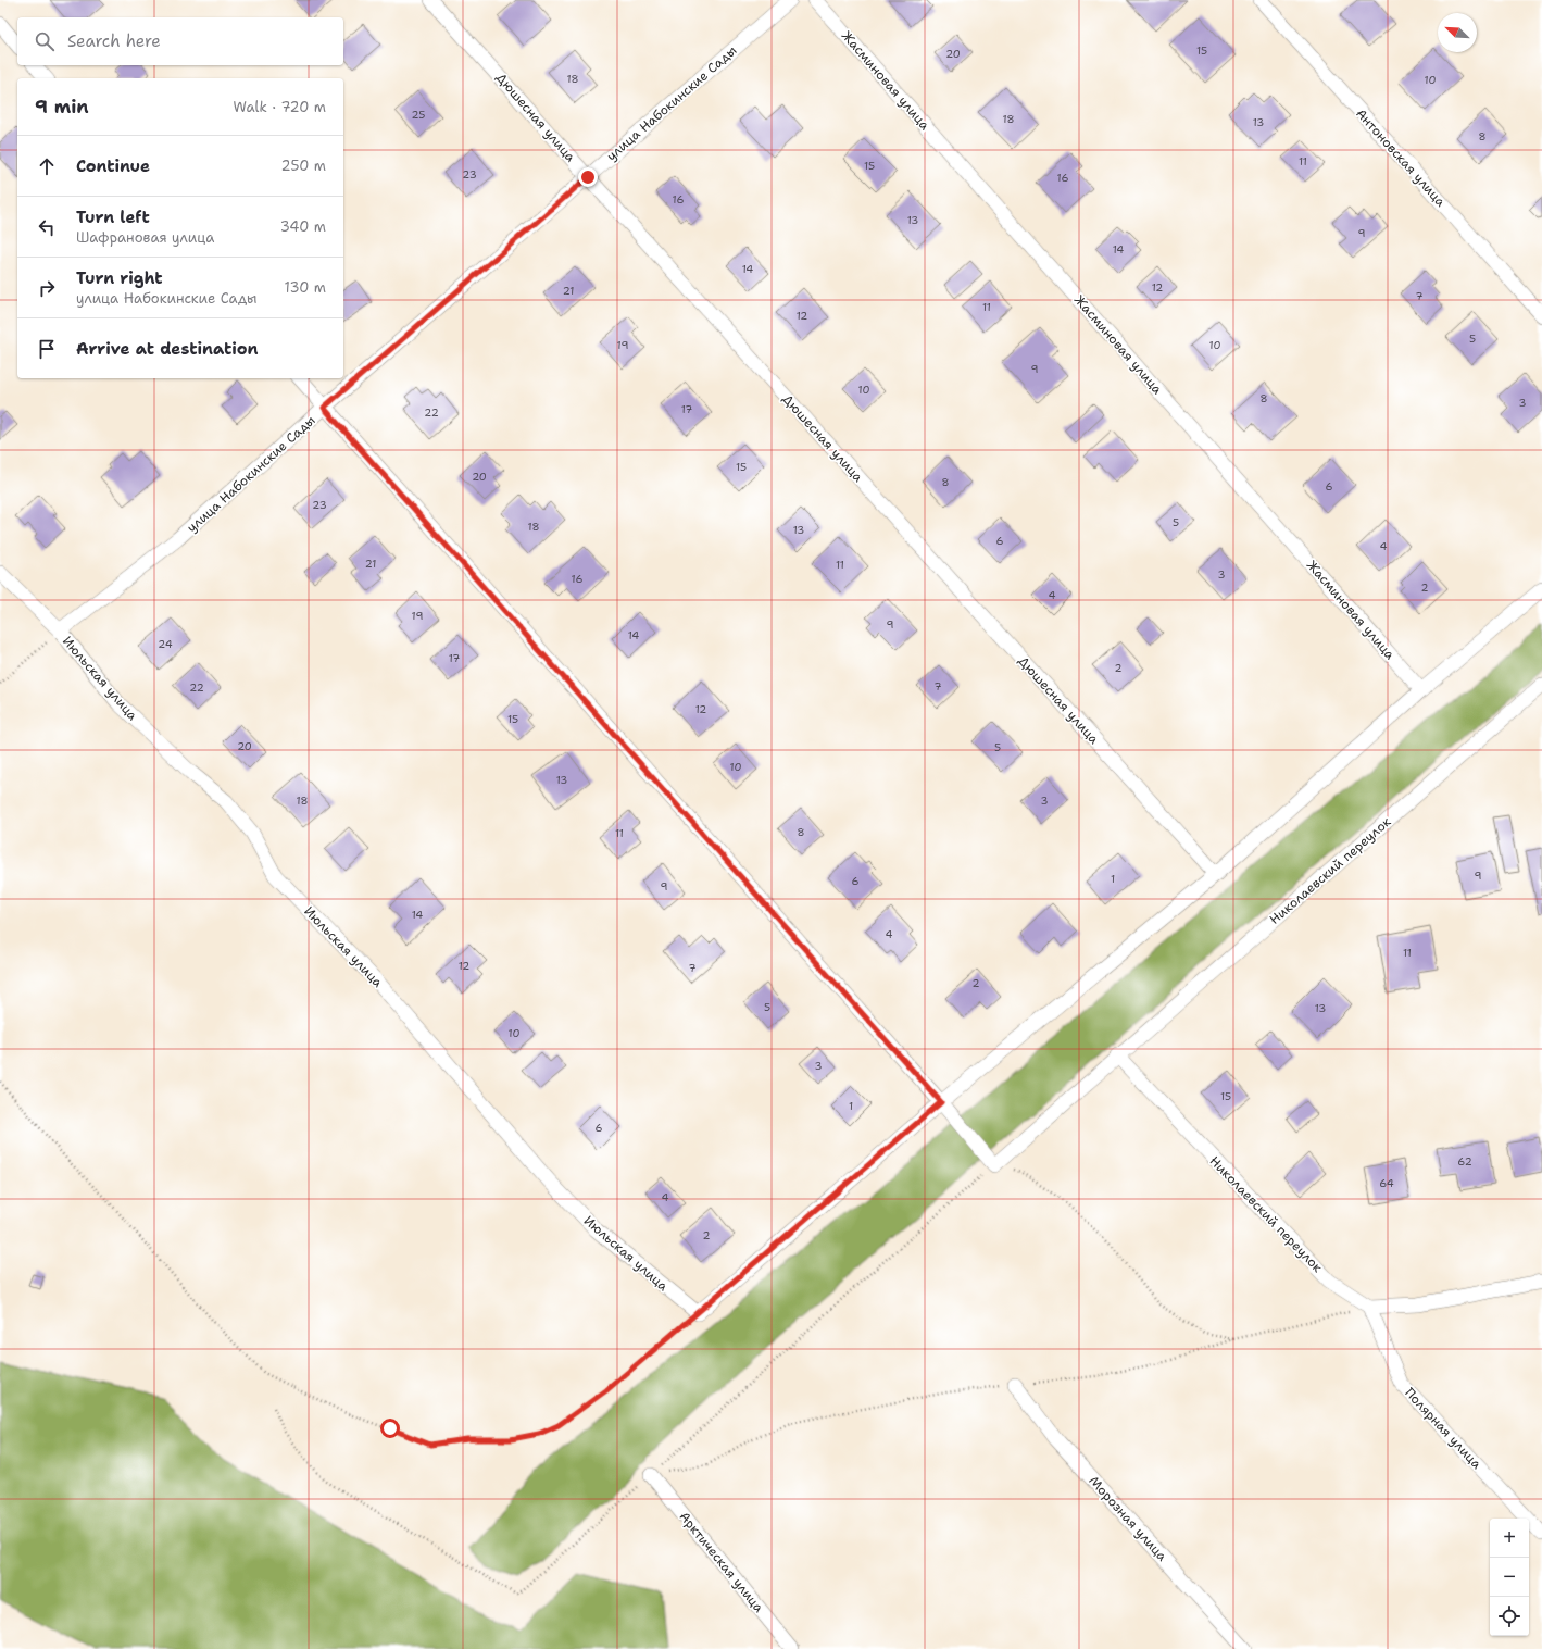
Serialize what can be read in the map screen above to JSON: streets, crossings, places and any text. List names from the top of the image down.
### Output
{
  "streets": {
    "street": [
      "Жасминовая улица",
      "улица Набокинские Сады",
      "Дюшесная улица",
      "Антоновская улица",
      "Июльская улица",
      "Николаевский переулок",
      "Полярная улица",
      "Морозная улица",
      "Арктическая улица"
    ]
  },
  "crossings": [
    ["улица Набокинские Сады", "Дюшесная улица"],
    ["улица Набокинские Сады", "Июльская улица"],
    ["Николаевский переулок", "Полярная улица"]
  ],
  "house_numbers": [
    "15",
    "20",
    "18",
    "10",
    "25",
    "18",
    "13",
    "8",
    "11",
    "15",
    "23",
    "16",
    "16",
    "13",
    "9",
    "14",
    "14",
    "12",
    "21",
    "7",
    "11",
    "12",
    "5",
    "19",
    "10",
    "9",
    "10",
    "8",
    "3",
    "17",
    "22",
    "15",
    "20",
    "8",
    "6",
    "23",
    "5",
    "18",
    "13",
    "6",
    "4",
    "21",
    "11",
    "3",
    "16",
    "2",
    "4",
    "19",
    "9",
    "14",
    "24",
    "17",
    "2",
    "7",
    "22",
    "12",
    "15",
    "20",
    "5",
    "10",
    "13",
    "18",
    "3",
    "8",
    "11",
    "9",
    "1",
    "6",
    "9",
    "14",
    "4",
    "11",
    "12",
    "7",
    "2",
    "5",
    "13",
    "10",
    "3",
    "15",
    "1",
    "6",
    "62",
    "64",
    "4",
    "2"
  ],
  "north": "top left",
  "page": {
    "search": "Search here",
    "heading": ["9 min", "Walk · 720 m"],
    "list": [
      ["Continue", "250 m"],
      ["Turn left", "Шафрановая улица", "340 m"],
      ["Turn right", "улица Набокинские Сады", "130 m"],
      "Arrive at destination"
    ],
    "map_buttons": ["+", "−"]
  }
}
